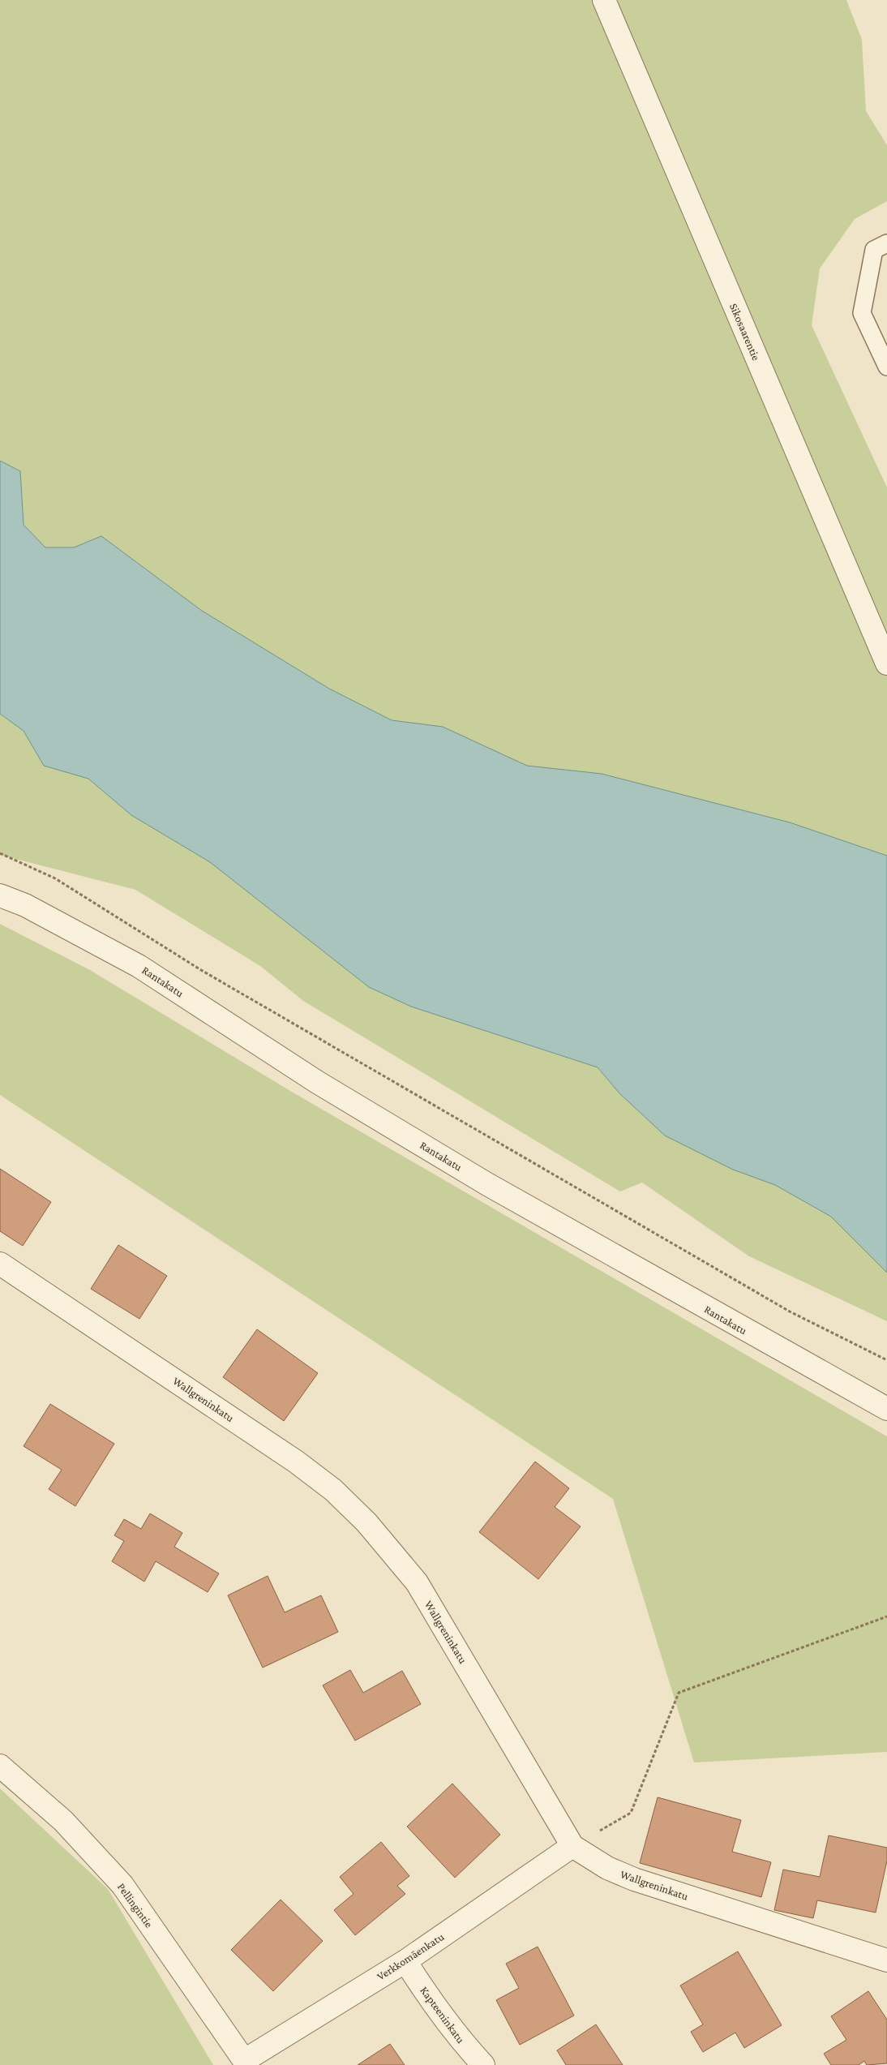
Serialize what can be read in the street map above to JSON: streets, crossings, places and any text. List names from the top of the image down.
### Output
{
  "streets": {
    "street": [
      "Sikosaarentie",
      "Rantakatu",
      "Wallgreninkatu",
      "Pellingintie",
      "Verkkomäenkatu",
      "Kapteeninkatu"
    ]
  },
  "crossings": [
    ["Wallgreninkatu", "Verkkomäenkatu"],
    ["Pellingintie", "Verkkomäenkatu"],
    ["Verkkomäenkatu", "Kapteeninkatu"]
  ]
}
